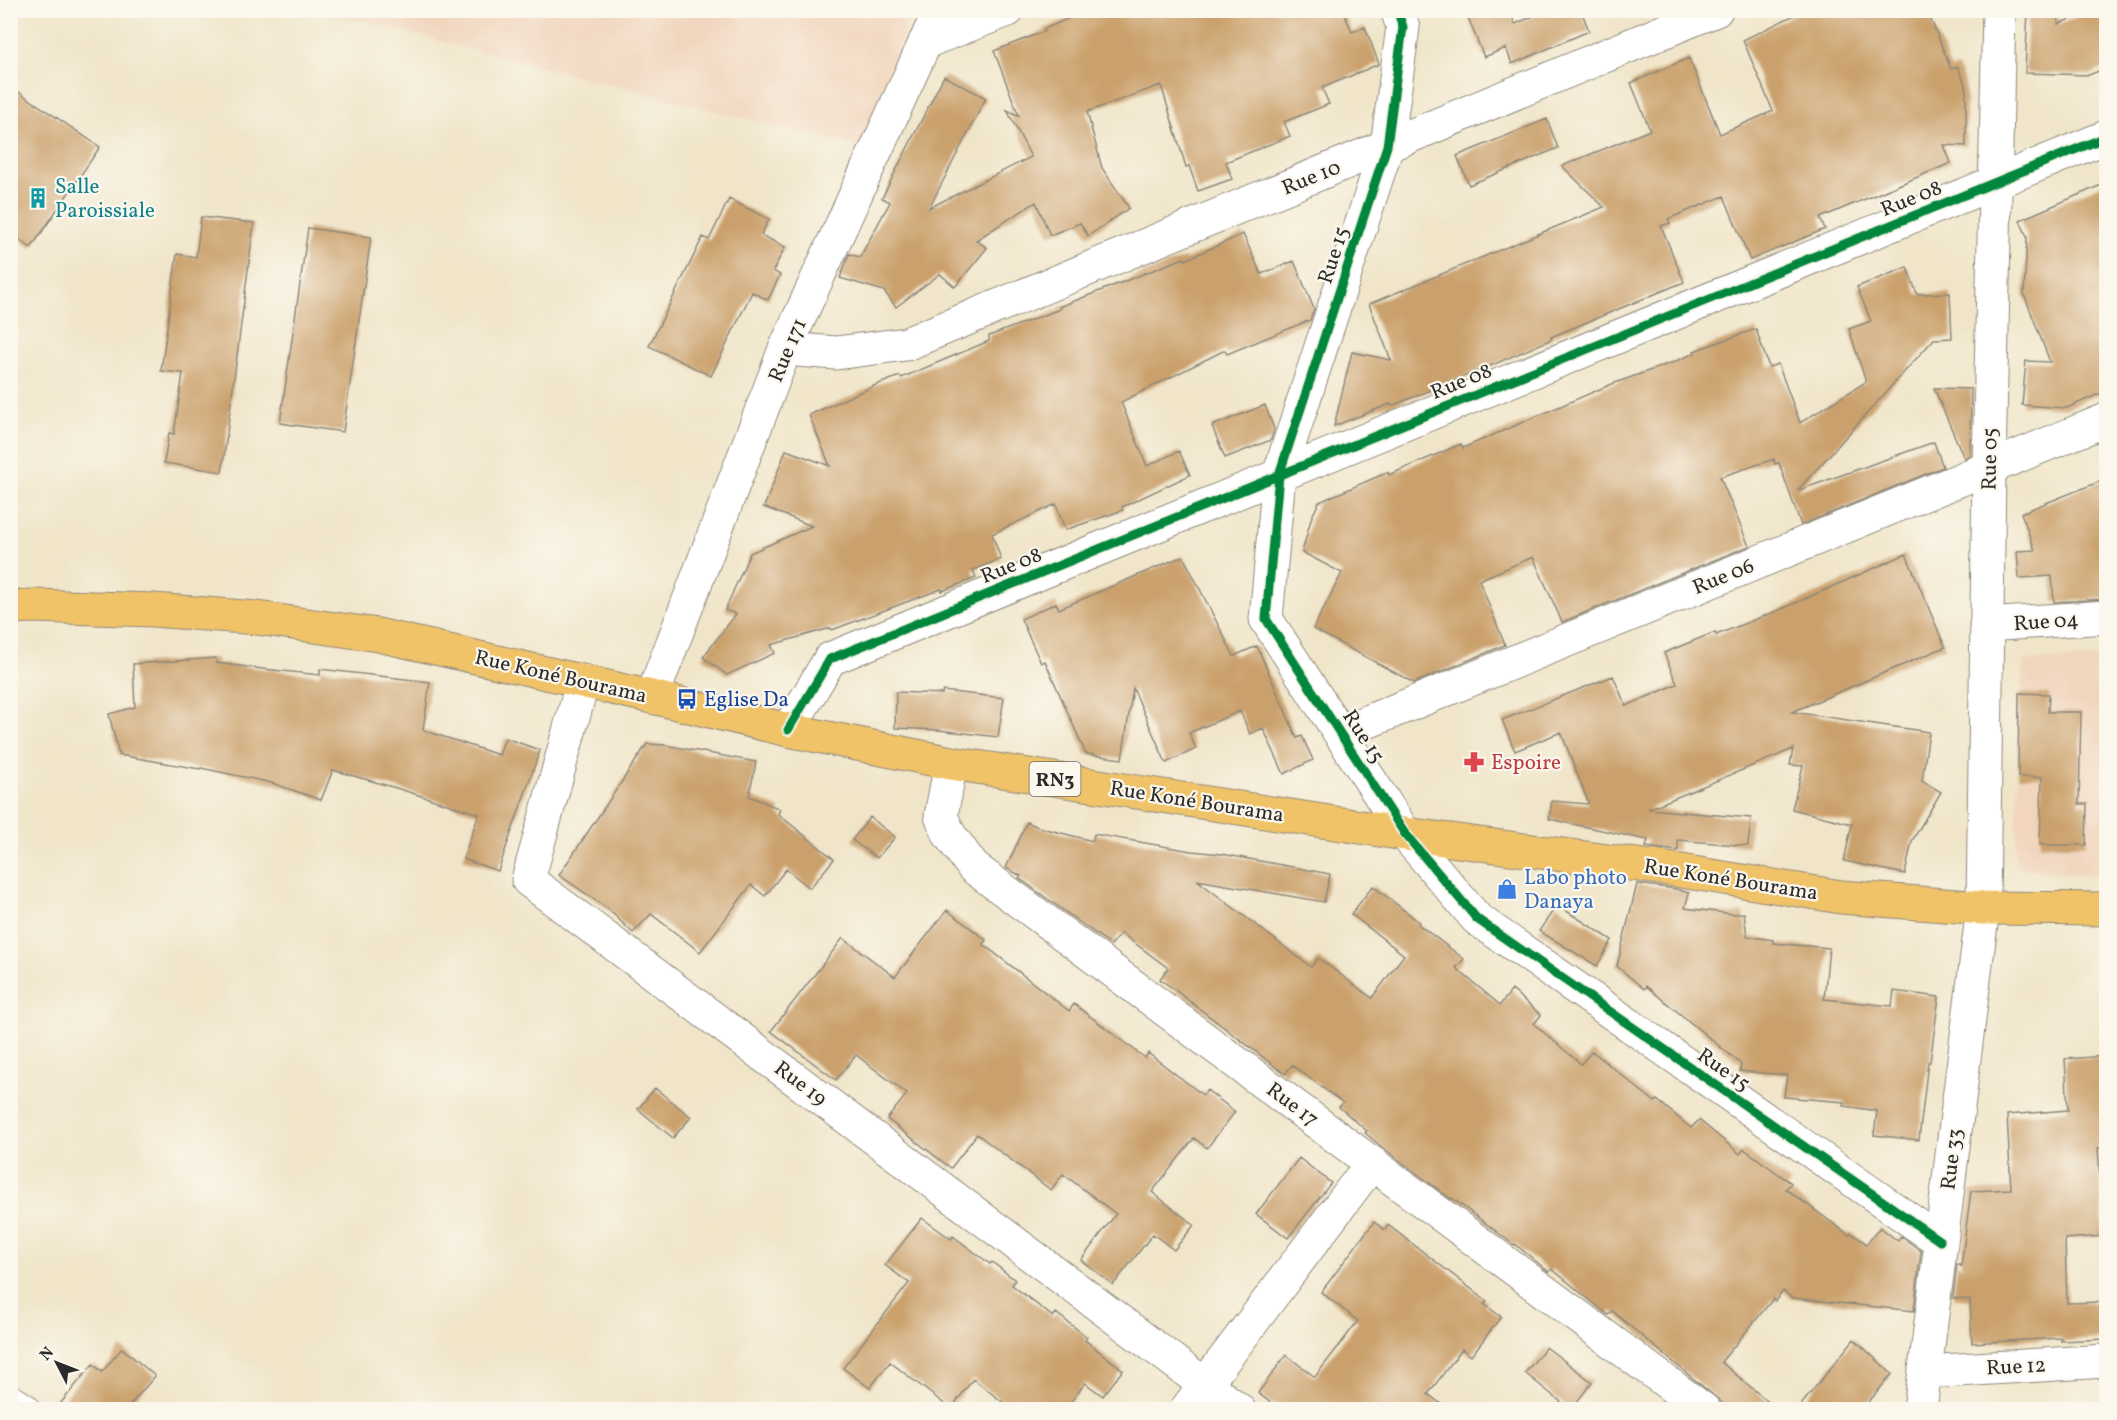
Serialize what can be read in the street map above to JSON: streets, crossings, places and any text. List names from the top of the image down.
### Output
{
  "streets": {
    "highway": ["Rue Koné Bourama", "RN3"],
    "street": [
      "Rue 10",
      "Rue 08",
      "Rue 15",
      "Rue 171",
      "Rue 05",
      "Rue 06",
      "Rue 04",
      "Rue 19",
      "Rue 17",
      "Rue 33",
      "Rue 12"
    ]
  },
  "crossings": [
    ["Rue 10", "Rue 15"],
    ["Rue 10", "Rue 171"],
    ["Rue 08", "Rue 15"],
    ["Rue 08", "Rue 05"],
    ["Rue 08", "Rue Koné Bourama"],
    ["Rue 15", "Rue 06"],
    ["Rue 15", "Rue Koné Bourama"],
    ["Rue 15", "Rue 33"],
    ["Rue 171", "Rue Koné Bourama"],
    ["Rue 05", "Rue 06"],
    ["Rue 05", "Rue 04"],
    ["Rue 05", "Rue Koné Bourama"],
    ["Rue 05", "Rue 33"],
    ["Rue Koné Bourama", "Rue 19"],
    ["Rue Koné Bourama", "Rue 17"],
    ["Rue Koné Bourama", "Rue 33"],
    ["Rue 33", "Rue 12"]
  ],
  "places": {
    "building": ["Salle Paroissiale"],
    "bus stop": ["Eglise Da"],
    "pharmacy": ["Espoire"],
    "shop": ["Labo photo Danaya"]
  },
  "north": "top left"
}
